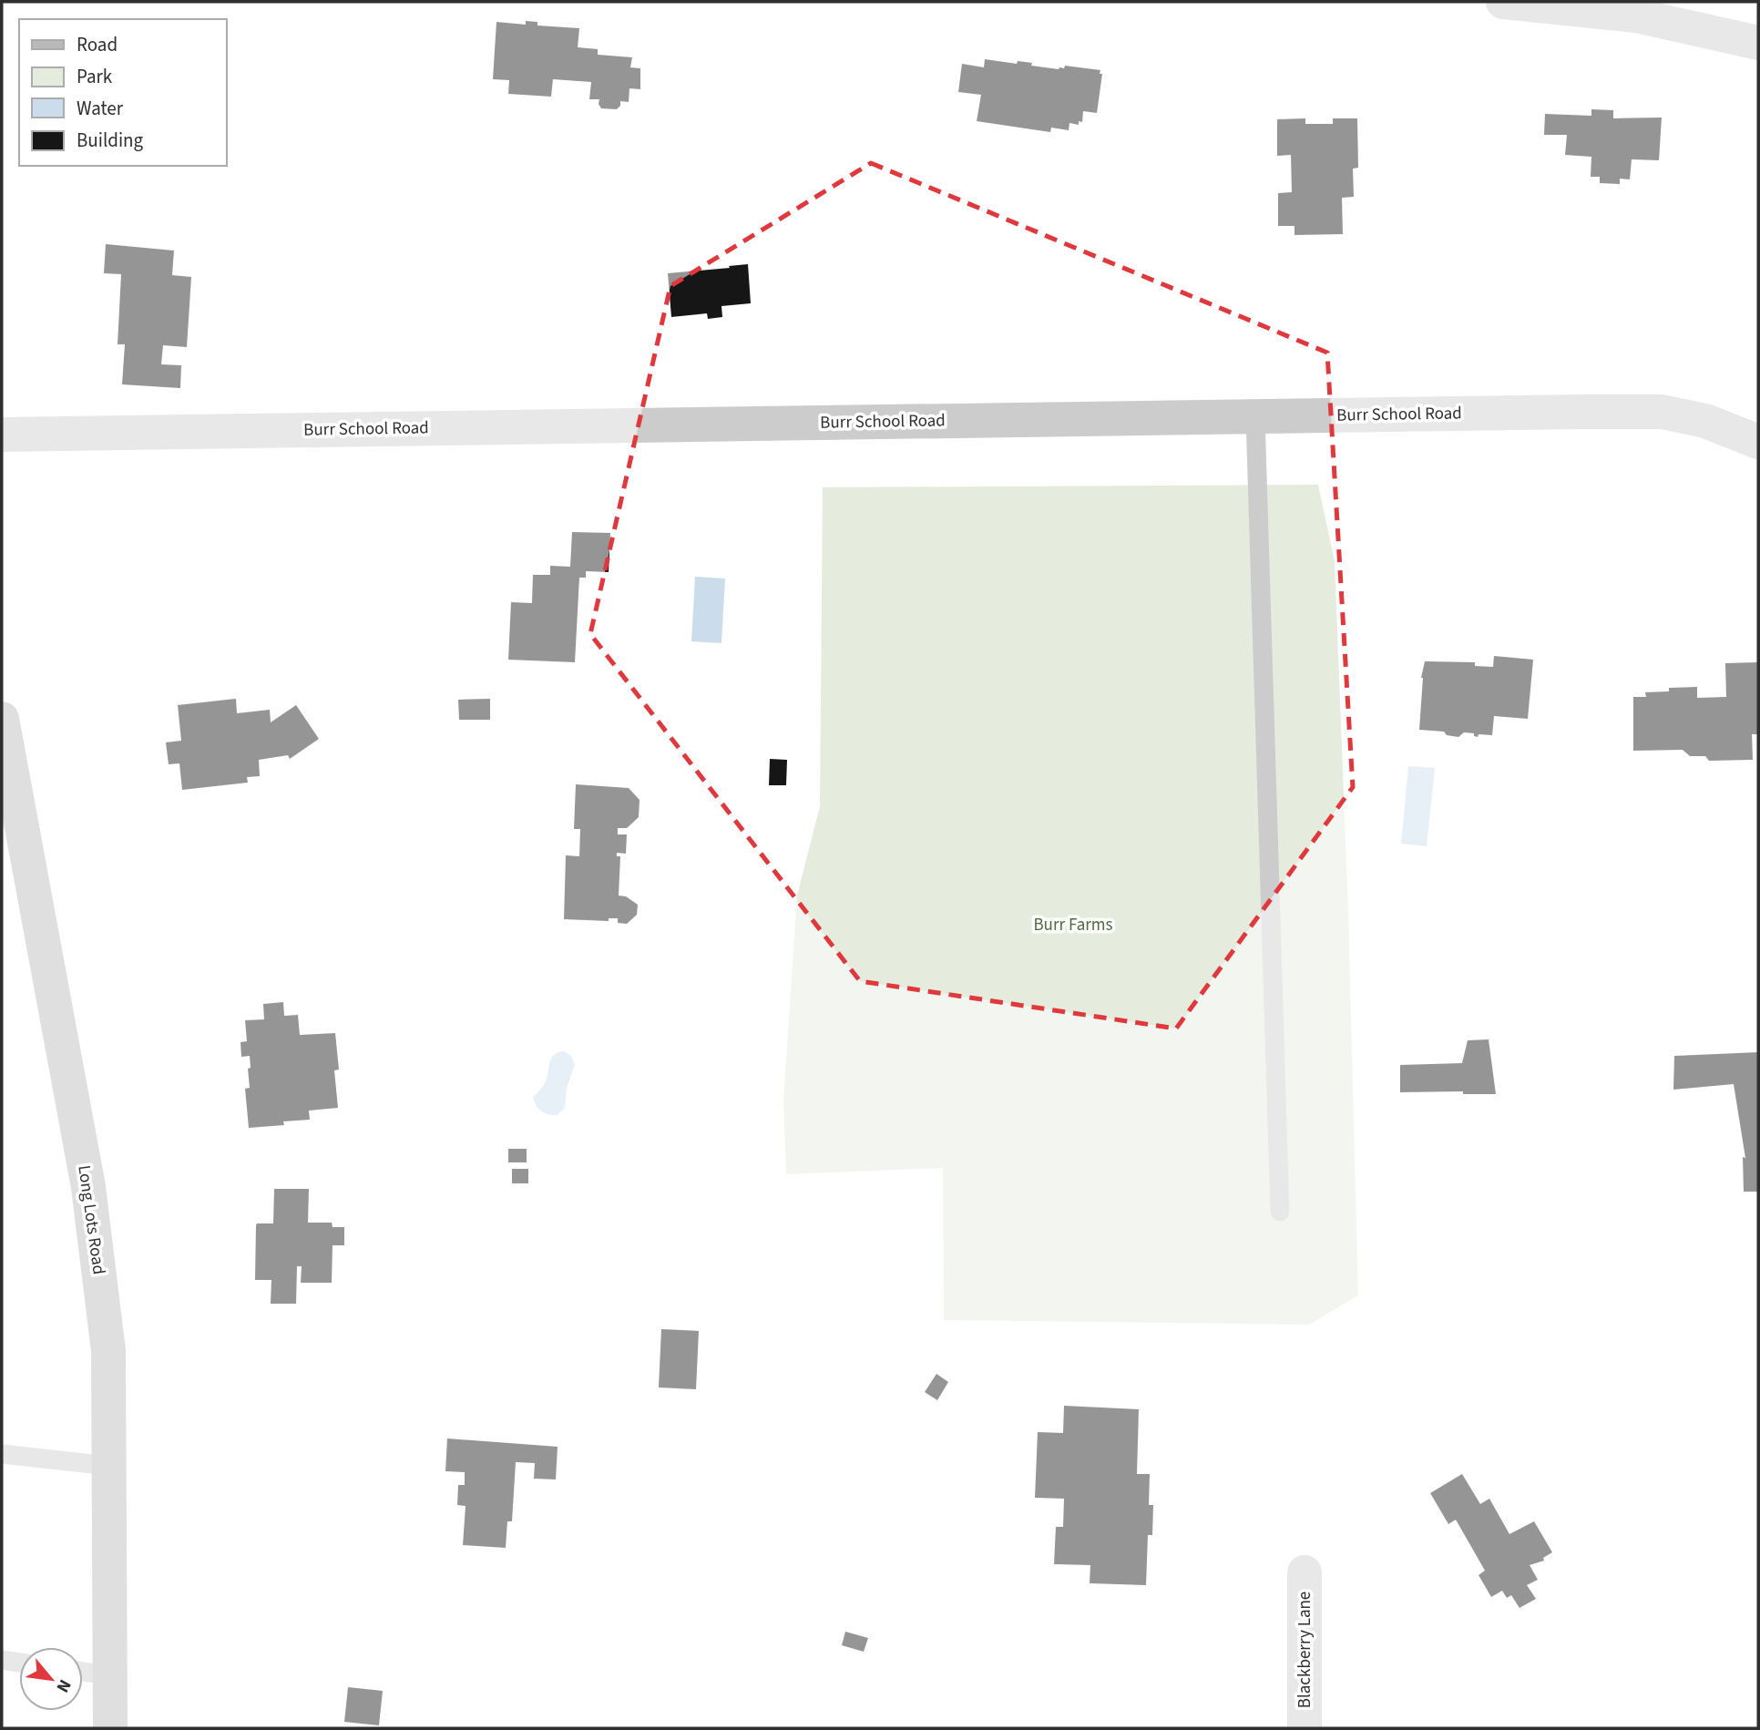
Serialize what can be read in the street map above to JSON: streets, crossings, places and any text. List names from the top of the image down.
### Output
{
  "streets": {
    "main road": ["Long Lots Road"],
    "street": ["Burr School Road", "Blackberry Lane"]
  },
  "parks": ["Burr Farms"],
  "legend": [
    "Road",
    "Park",
    "Water",
    "Building"
  ],
  "north": "bottom right"
}
